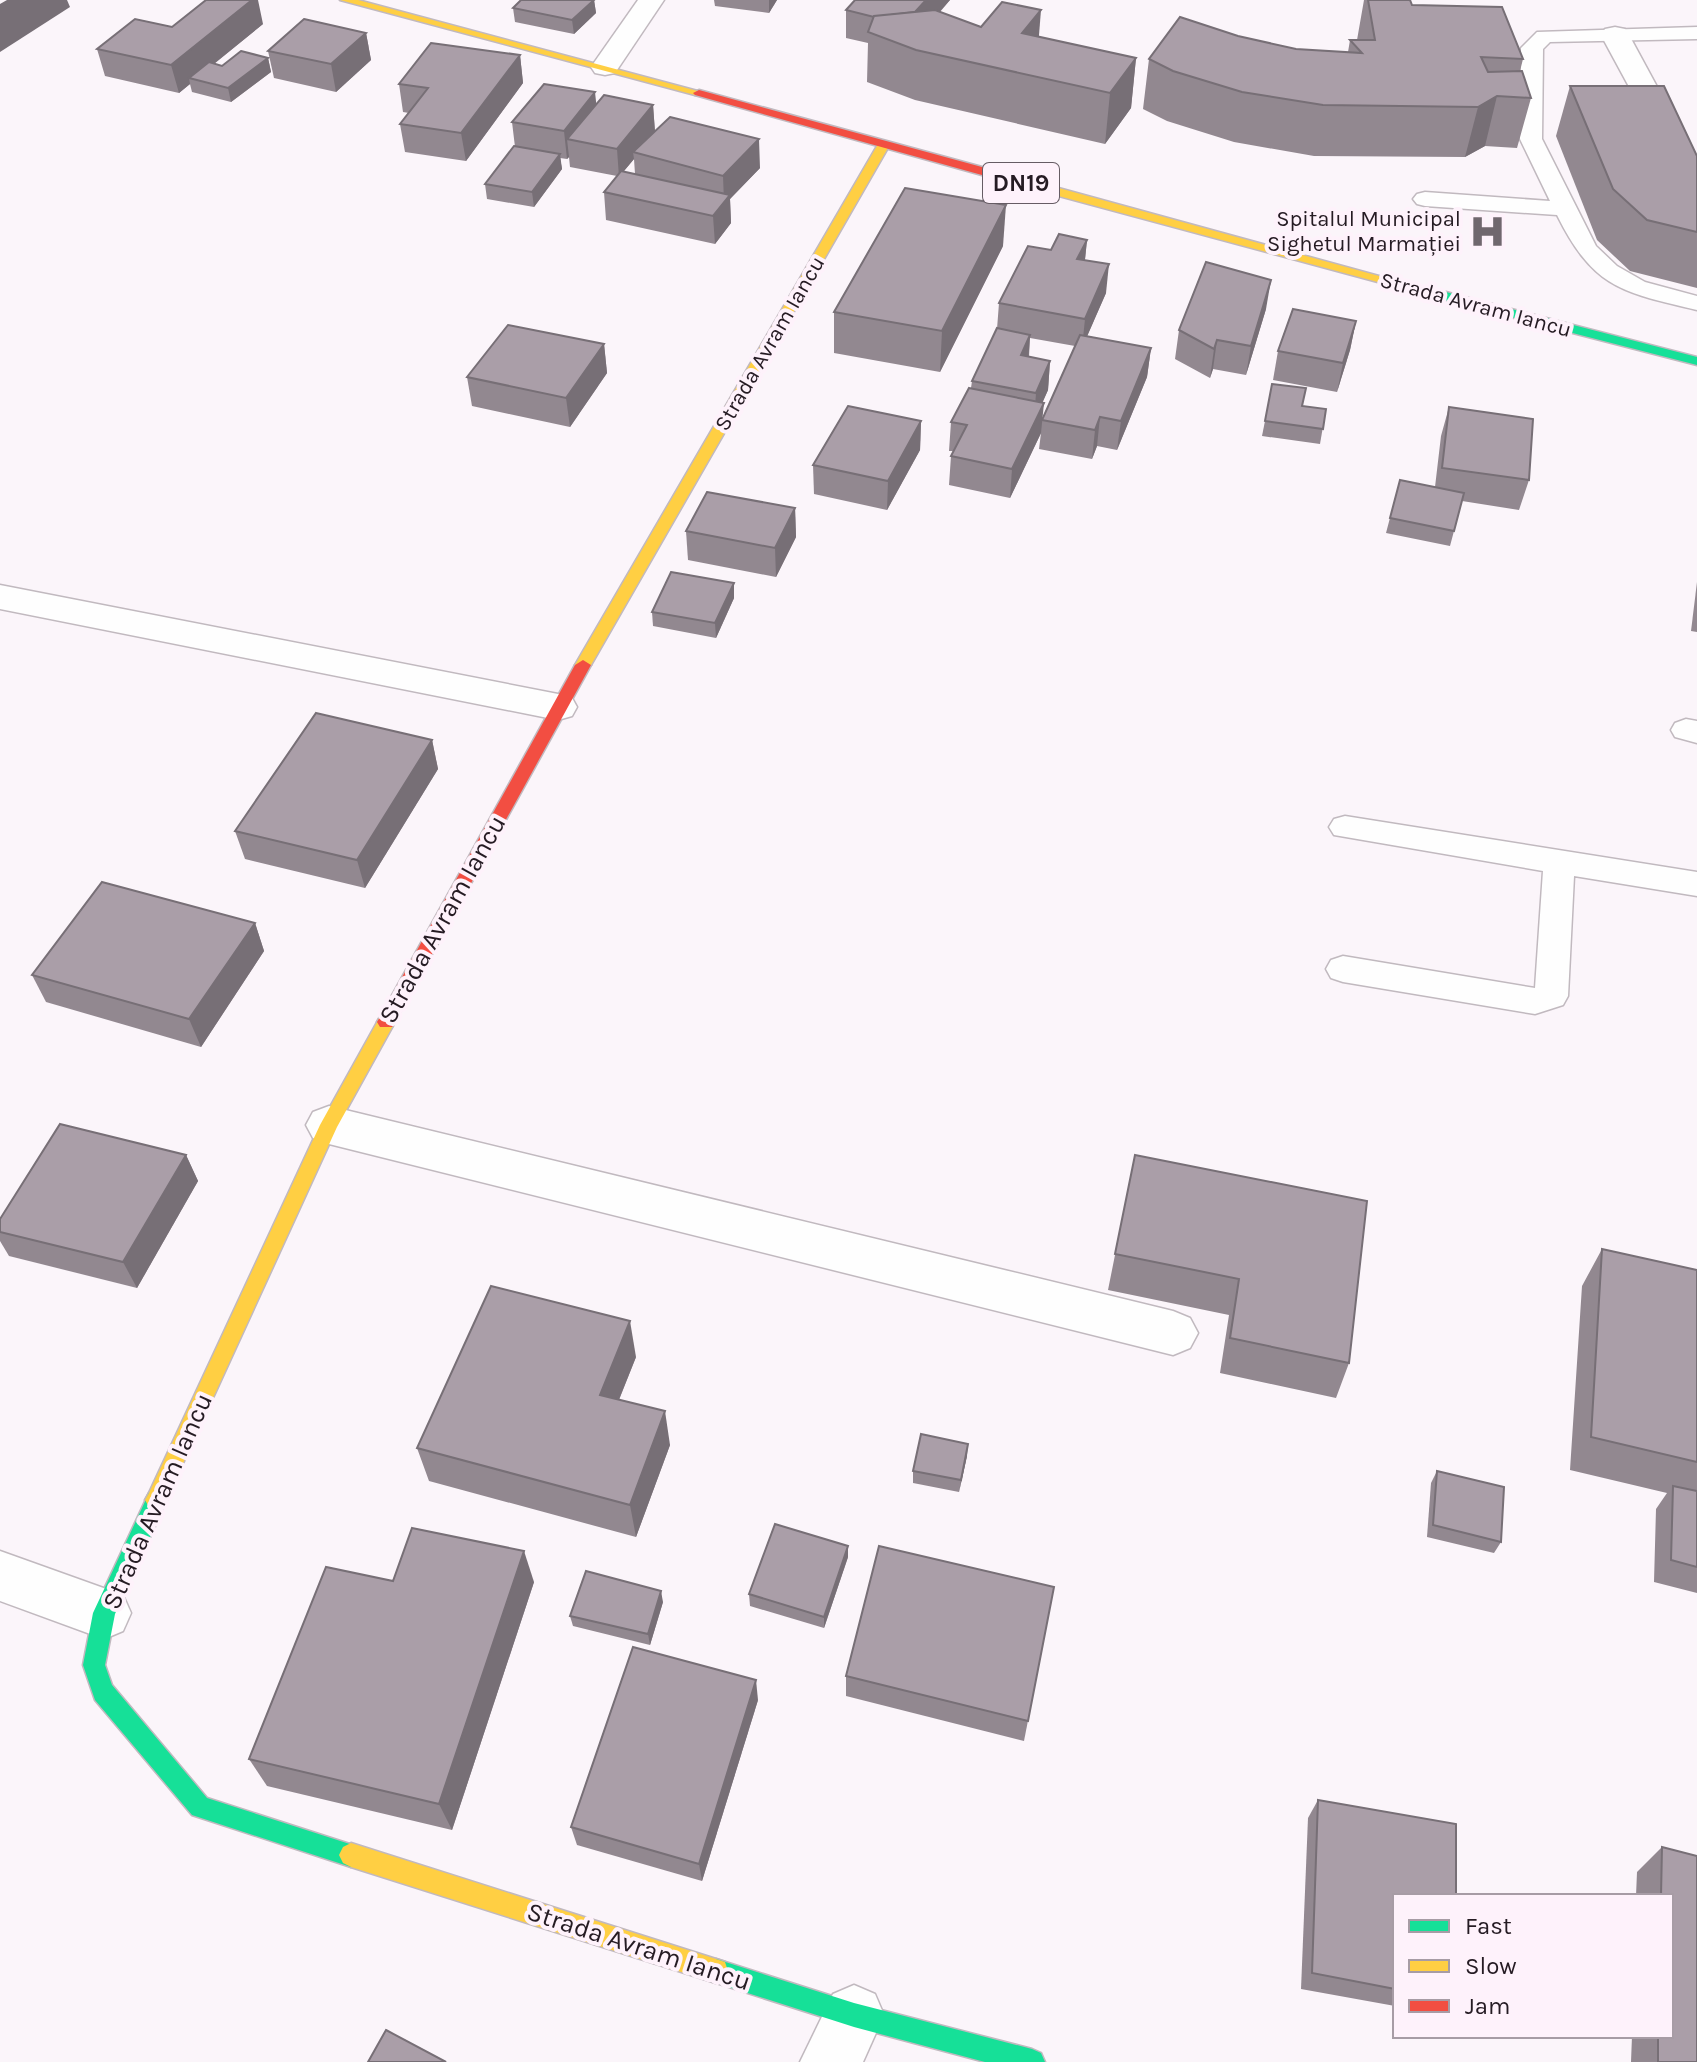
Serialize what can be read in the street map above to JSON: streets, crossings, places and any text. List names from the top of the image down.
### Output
{
  "streets": {
    "street": ["DN19", "Strada Avram Iancu"]
  },
  "places": {
    "hospital": ["Spitalul Municipal Sighetul Marmației"]
  },
  "legend": ["Fast", "Slow", "Jam"]
}
